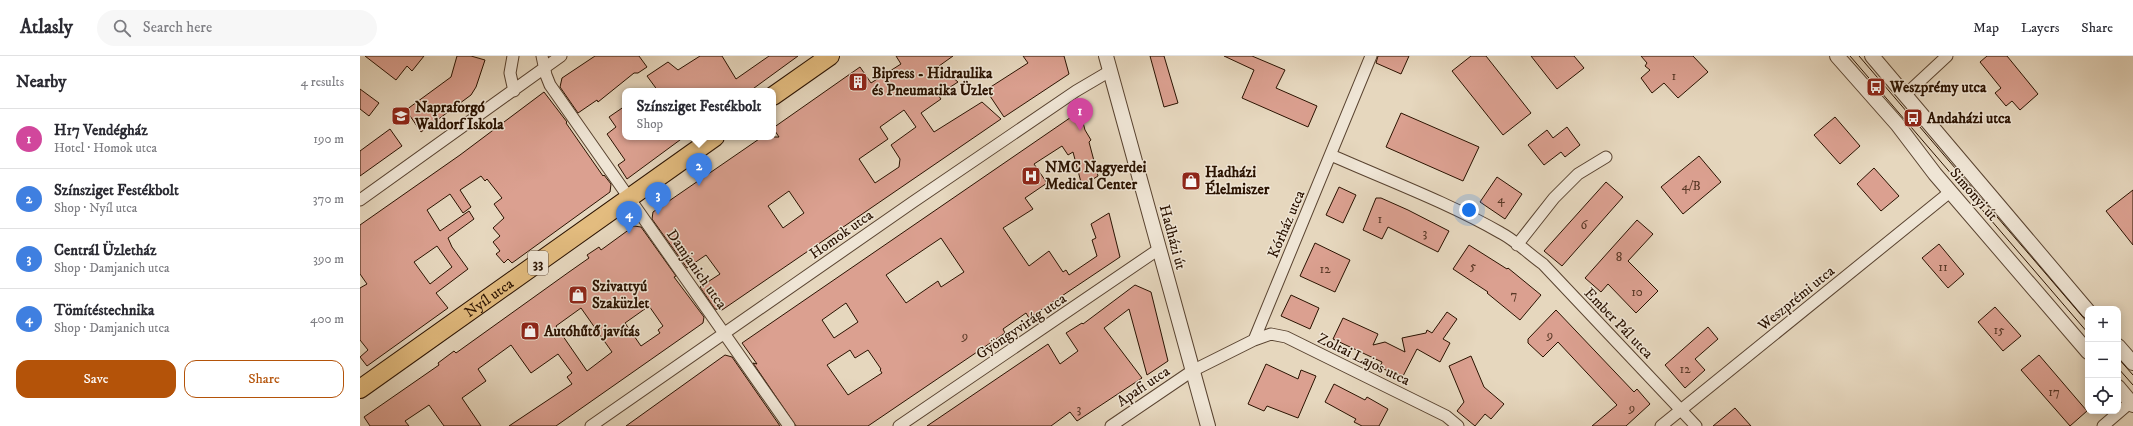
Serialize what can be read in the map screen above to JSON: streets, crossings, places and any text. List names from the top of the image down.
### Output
{
  "streets": {
    "main road": ["33", "Nyíl utca"],
    "street": [
      "Simonyi út",
      "Kórház utca",
      "Homok utca",
      "Hadházi út",
      "Damjanich utca",
      "Weszprémi utca",
      "Ember Pál utca",
      "Gyöngyvirág utca",
      "Zoltai Lajos utca",
      "Apafi utca"
    ]
  },
  "crossings": [
    ["Simonyi út", "Weszprémi utca"],
    ["Kórház utca", "Ember Pál utca"],
    ["Kórház utca", "Zoltai Lajos utca"],
    ["Homok utca", "Hadházi út"],
    ["Homok utca", "Damjanich utca"],
    ["Hadházi út", "Gyöngyvirág utca"],
    ["Hadházi út", "Apafi utca"],
    ["Damjanich utca", "Nyíl utca"],
    ["Weszprémi utca", "Ember Pál utca"]
  ],
  "places": {
    "building": ["Bipress - Hidraulika és Pneumatika Üzlet"],
    "bus stop": ["Weszprémy utca", "Andaházi utca"],
    "school or university": ["Napraforgó Waldorf Iskola"],
    "hospital": ["NMC Nagyerdei Medical Center"],
    "shop": ["Hadházi Élelmiszer", "Szivattyú Szaküzlet", "Autóhűtő javítás"]
  },
  "house_numbers": [
    "1",
    "4/B",
    "4",
    "1",
    "6",
    "3",
    "8",
    "5",
    "11",
    "12",
    "10",
    "7",
    "15",
    "9",
    "9",
    "12",
    "17",
    "9",
    "3"
  ],
  "page": {
    "header": "Atlasly",
    "search": "Search here",
    "nav": ["Map", "Layers", "Share"],
    "heading": ["Nearby", "4 results"],
    "popup": ["Színsziget Festékbolt", "Shop"],
    "pins": [
      "1",
      "2",
      "3",
      "4"
    ],
    "list": [
      {
        "mark": "1",
        "name": "H17 Vendégház",
        "note": "Hotel · Homok utca",
        "value": "190 m"
      },
      {
        "mark": "2",
        "name": "Színsziget Festékbolt",
        "note": "Shop · Nyíl utca",
        "value": "370 m"
      },
      {
        "mark": "3",
        "name": "Centrál Üzletház",
        "note": "Shop · Damjanich utca",
        "value": "390 m"
      },
      {
        "mark": "4",
        "name": "Tömítéstechnika",
        "note": "Shop · Damjanich utca",
        "value": "400 m"
      }
    ],
    "map_buttons": ["+", "−"],
    "buttons": ["Save", "Share"]
  }
}
